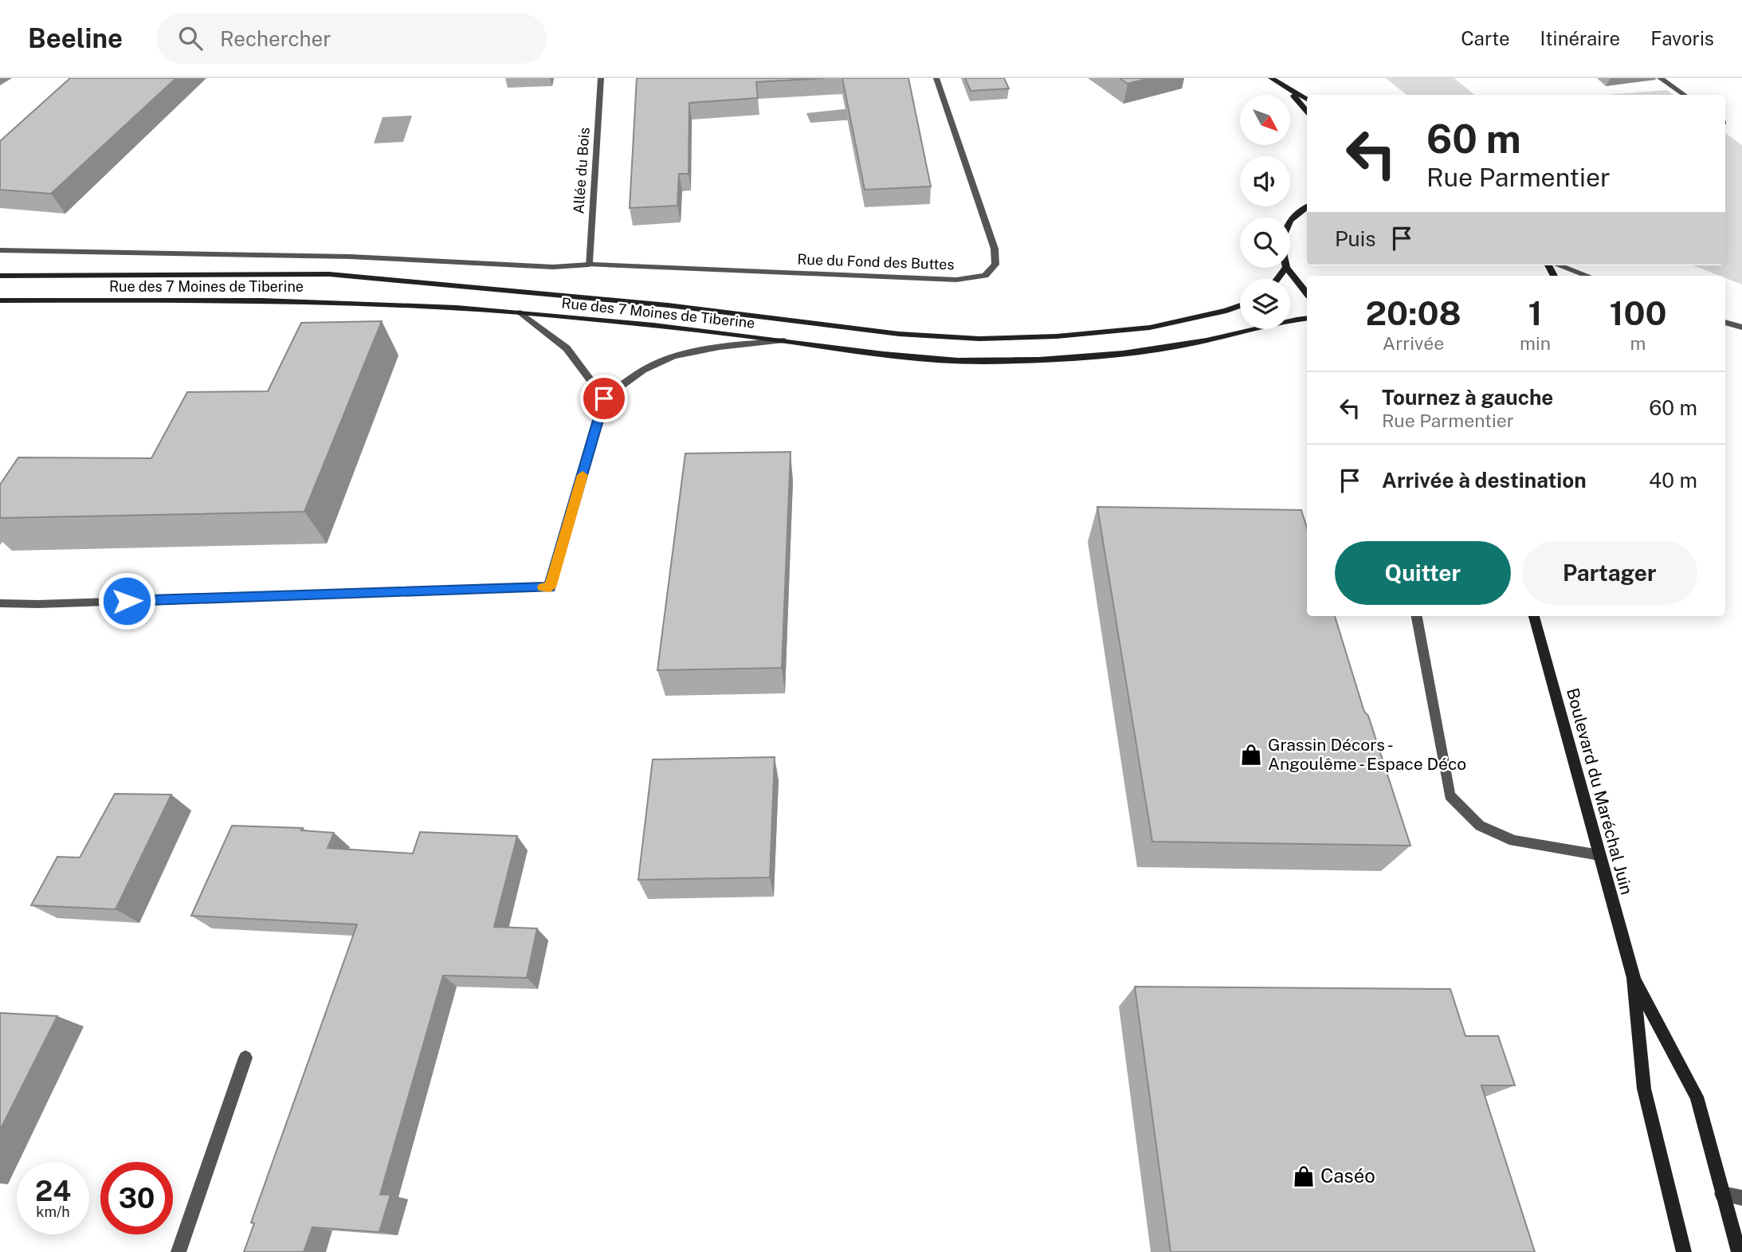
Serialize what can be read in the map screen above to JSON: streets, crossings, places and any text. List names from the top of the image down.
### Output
{
  "streets": {
    "main road": ["Rue des 7 Moines de Tiberine", "Boulevard du Maréchal Juin"],
    "street": ["Allée du Bois", "Rue du Fond des Buttes"]
  },
  "crossings": [
    ["Allée du Bois", "Rue du Fond des Buttes"]
  ],
  "places": {
    "shop": ["Grassin Décors - Angoulême - Espace Déco", "Caséo"]
  },
  "north": "bottom right",
  "page": {
    "header": "Beeline",
    "search": "Rechercher",
    "nav": ["Carte", "Itinéraire", "Favoris"],
    "turn": ["60 m", "Rue Parmentier"],
    "then": "Puis",
    "eta": [
      "20:08",
      "Arrivée",
      "1",
      "min",
      "100",
      "m"
    ],
    "list": [
      {
        "name": "Tournez à gauche",
        "note": "Rue Parmentier",
        "value": "60 m"
      },
      {
        "name": "Arrivée à destination",
        "value": "40 m"
      }
    ],
    "buttons": ["Quitter", "Partager"],
    "speed": "24 km/h",
    "limit": "30"
  }
}
